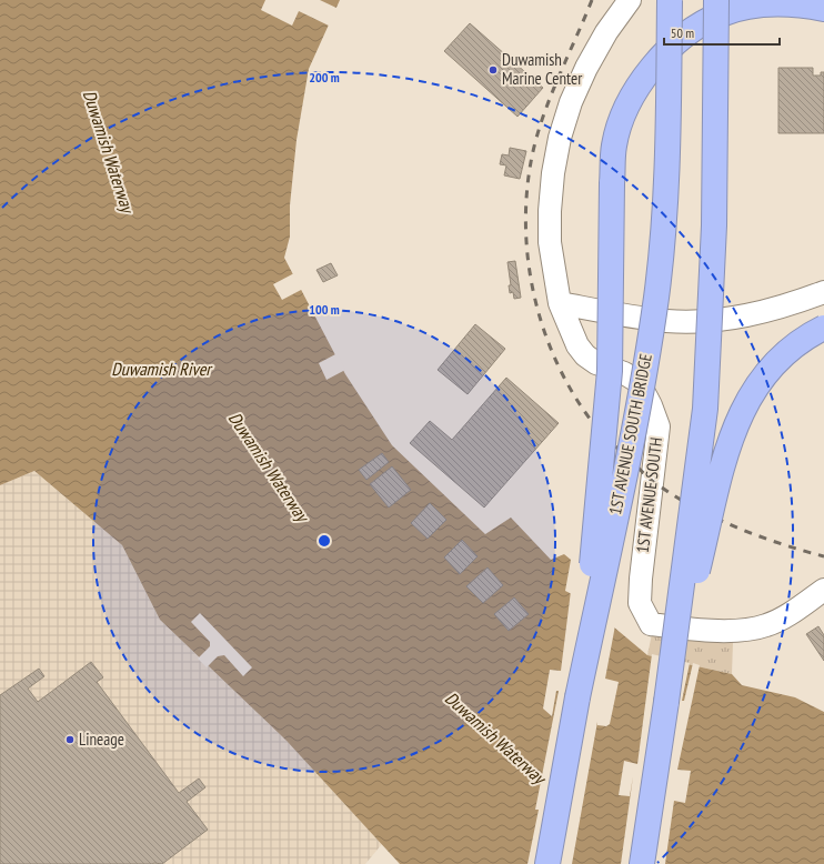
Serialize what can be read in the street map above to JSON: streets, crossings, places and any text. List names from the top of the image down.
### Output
{
  "streets": {
    "highway": ["1ST AVENUE SOUTH BRIDGE"],
    "street": ["1ST AVENUE SOUTH"]
  },
  "water": ["Duwamish Waterway", "Duwamish River"],
  "places": ["Duwamish Marine Center", "Lineage"],
  "scale_bar": "50 m",
  "rings": ["200 m", "100 m"]
}
